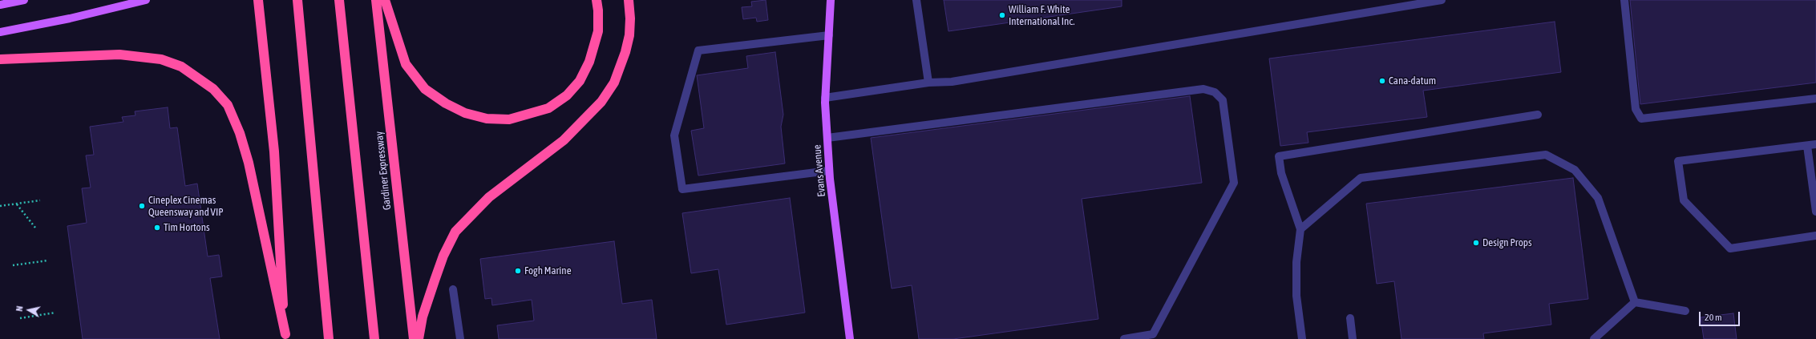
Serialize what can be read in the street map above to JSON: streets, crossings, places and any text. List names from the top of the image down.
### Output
{
  "streets": {
    "highway": ["Gardiner Expressway"],
    "main road": ["Evans Avenue"]
  },
  "places": [
    "William F. White International Inc.",
    "Cana-datum",
    "Cineplex Cinemas Queensway and VIP",
    "Tim Hortons",
    "Design Props",
    "Fogh Marine"
  ],
  "scale_bar": "20 m",
  "north": "left"
}
